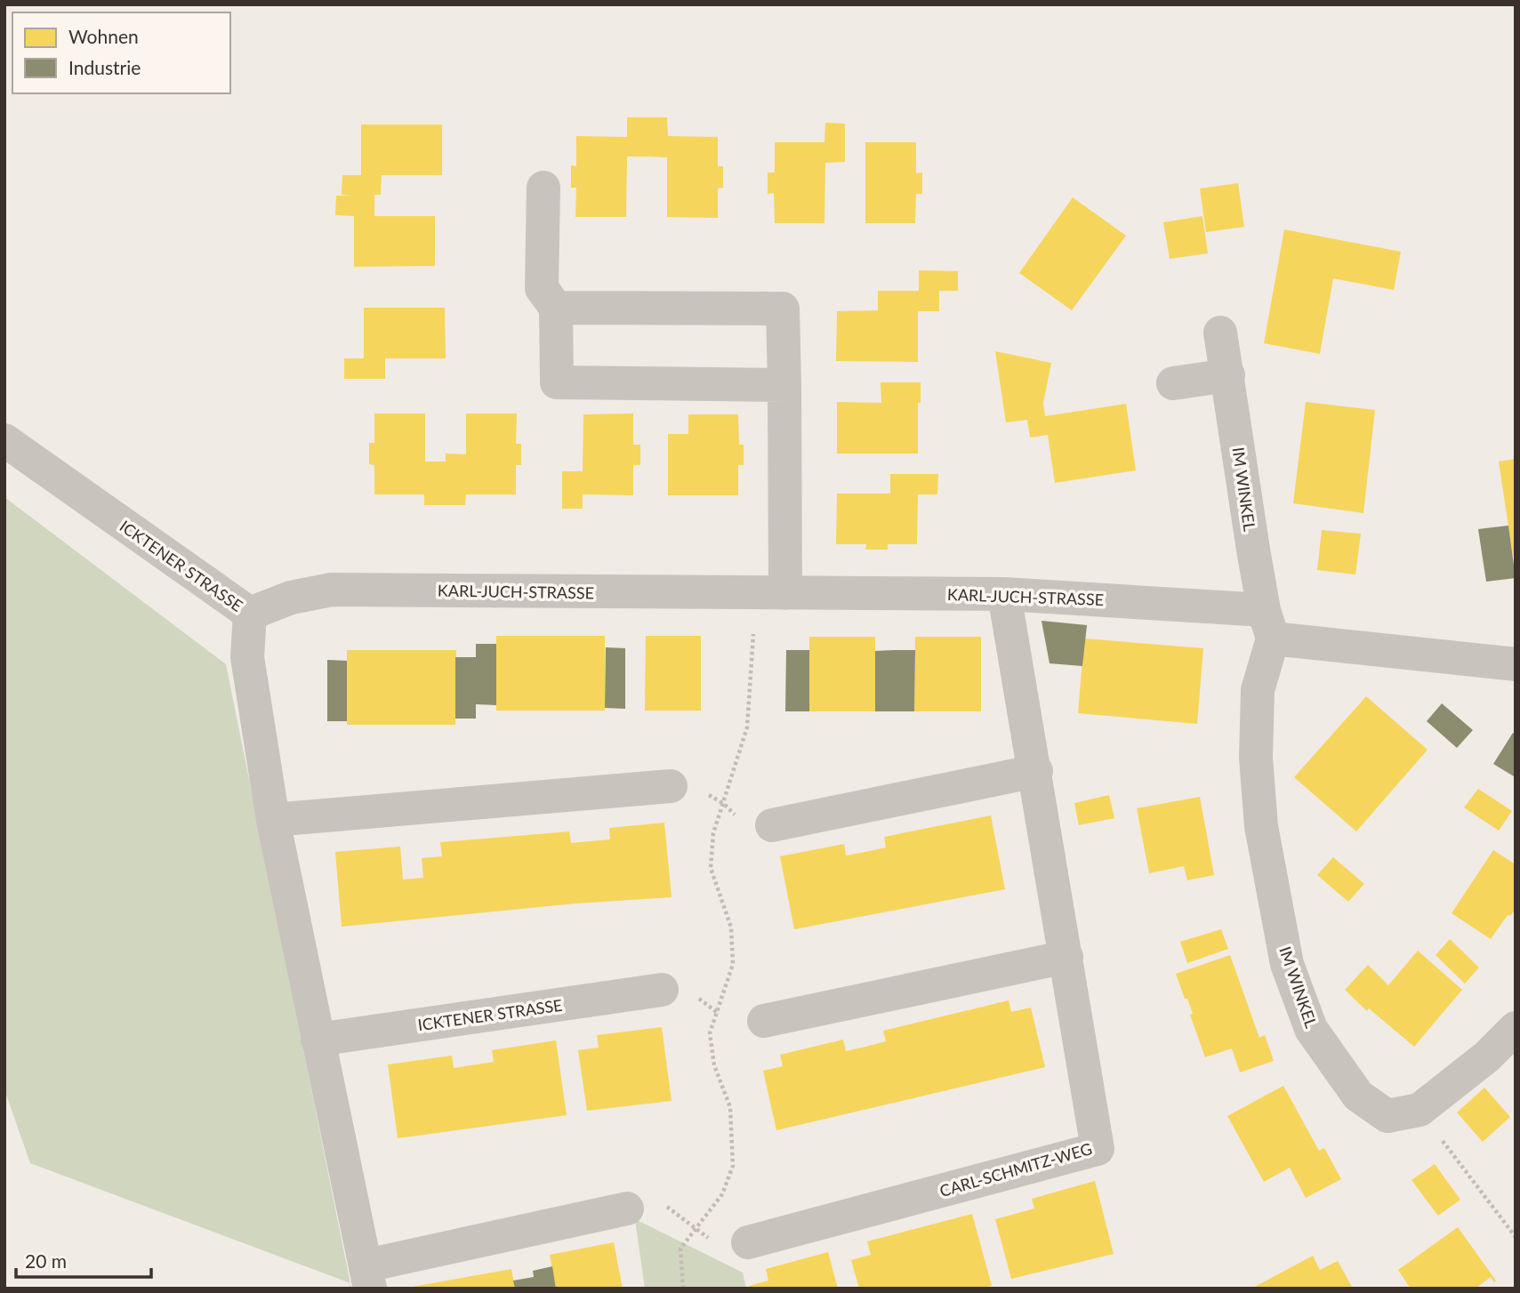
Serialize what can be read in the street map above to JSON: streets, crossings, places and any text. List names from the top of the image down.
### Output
{
  "streets": {
    "street": [
      "IM WINKEL",
      "ICKTENER STRASSE",
      "KARL-JUCH-STRASSE",
      "CARL-SCHMITZ-WEG"
    ]
  },
  "crossings": [
    ["IM WINKEL", "KARL-JUCH-STRASSE"],
    ["ICKTENER STRASSE", "KARL-JUCH-STRASSE"],
    ["KARL-JUCH-STRASSE", "CARL-SCHMITZ-WEG"]
  ],
  "legend": ["Wohnen", "Industrie"],
  "scale_bar": "20 m"
}
